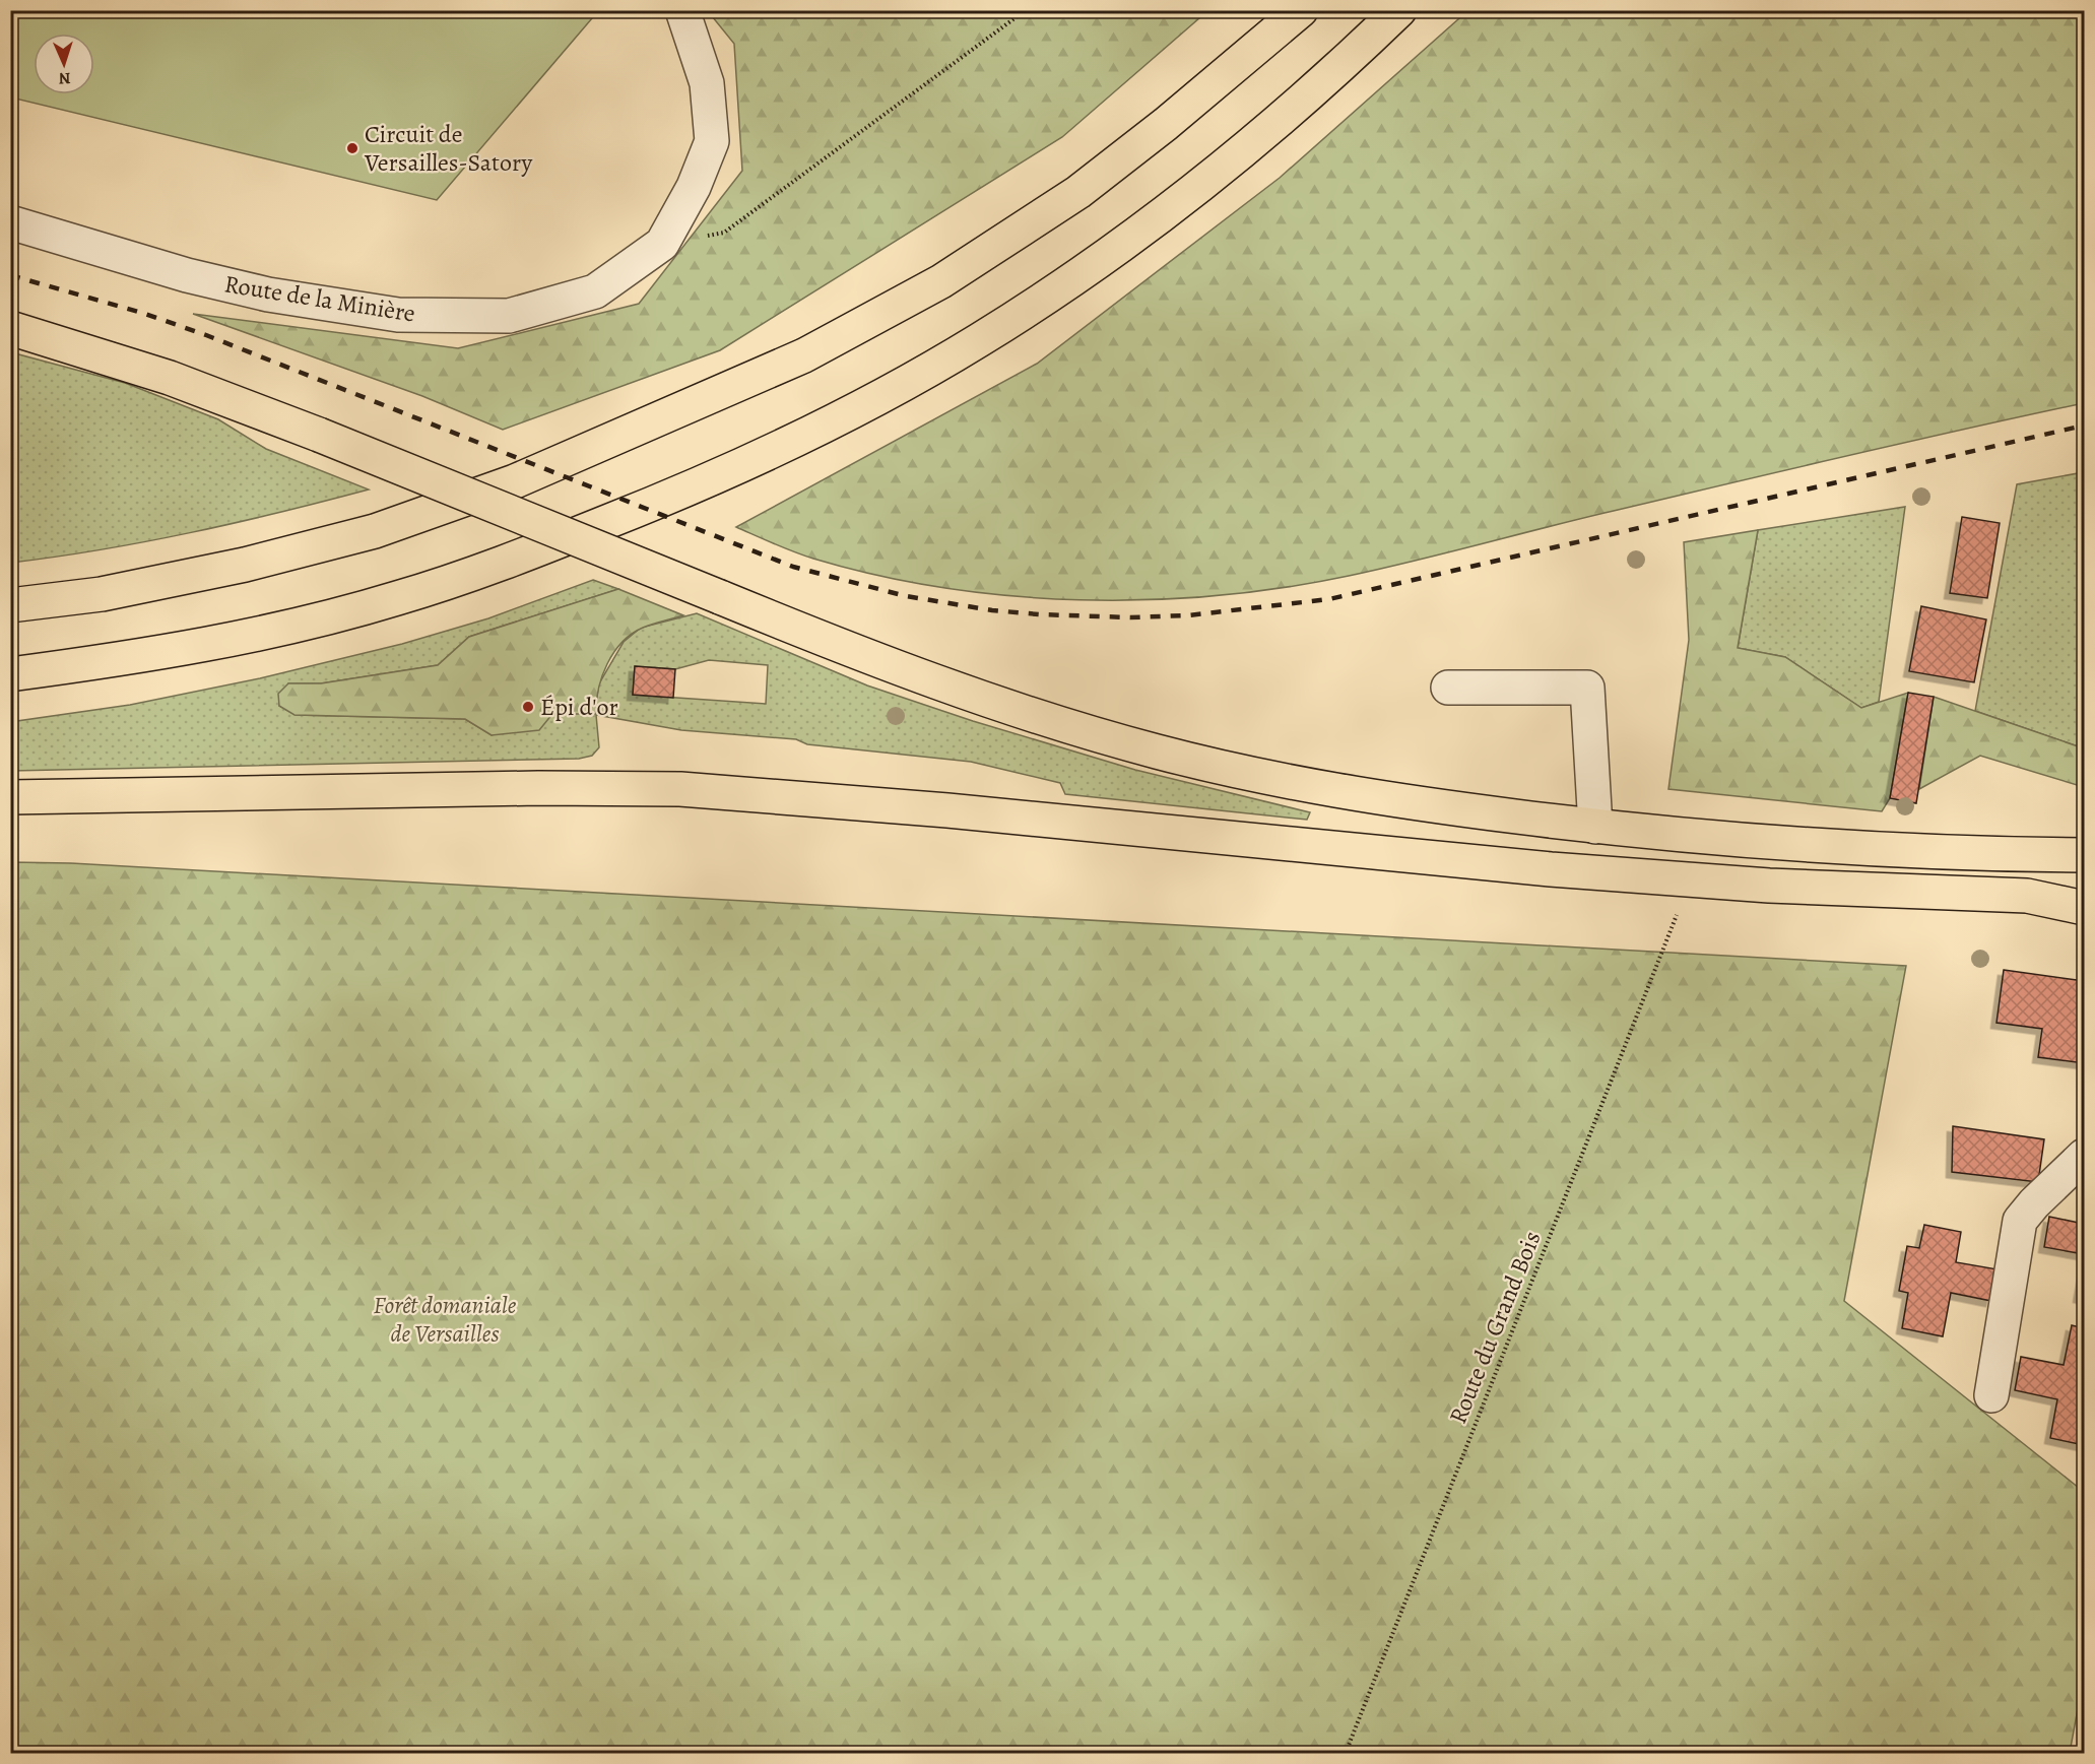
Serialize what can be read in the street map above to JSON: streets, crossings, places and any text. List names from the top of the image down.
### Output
{
  "streets": {
    "street": ["Route de la Minière"],
    "path": ["Route du Grand Bois"]
  },
  "parks": ["Forêt domaniale de Versailles"],
  "places": ["Circuit de Versailles-Satory", "Épi d'or"],
  "north": "bottom"
}
